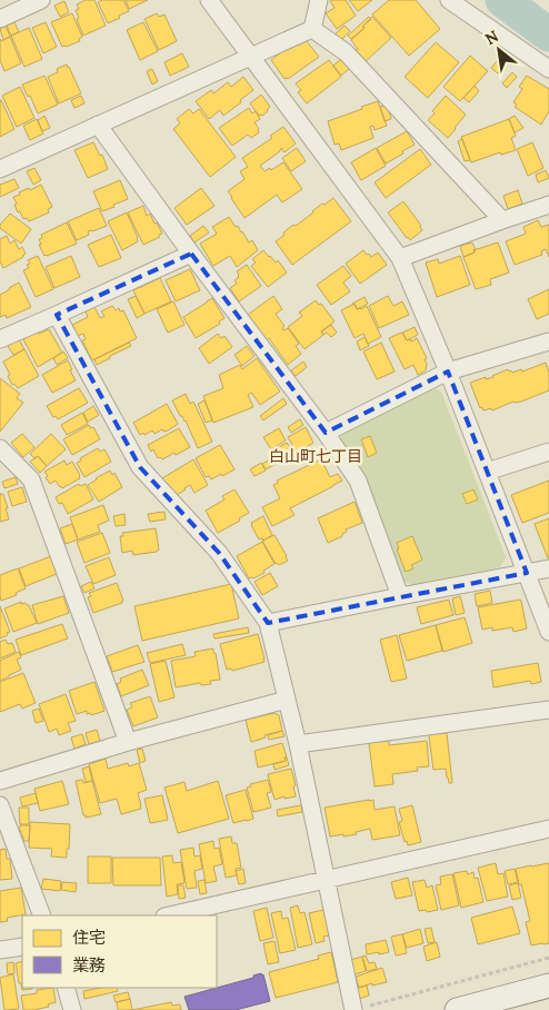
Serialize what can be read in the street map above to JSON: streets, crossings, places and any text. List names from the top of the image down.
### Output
{
  "districts": ["白山町七丁目"],
  "legend": ["住宅", "業務"],
  "north": "top left"
}
